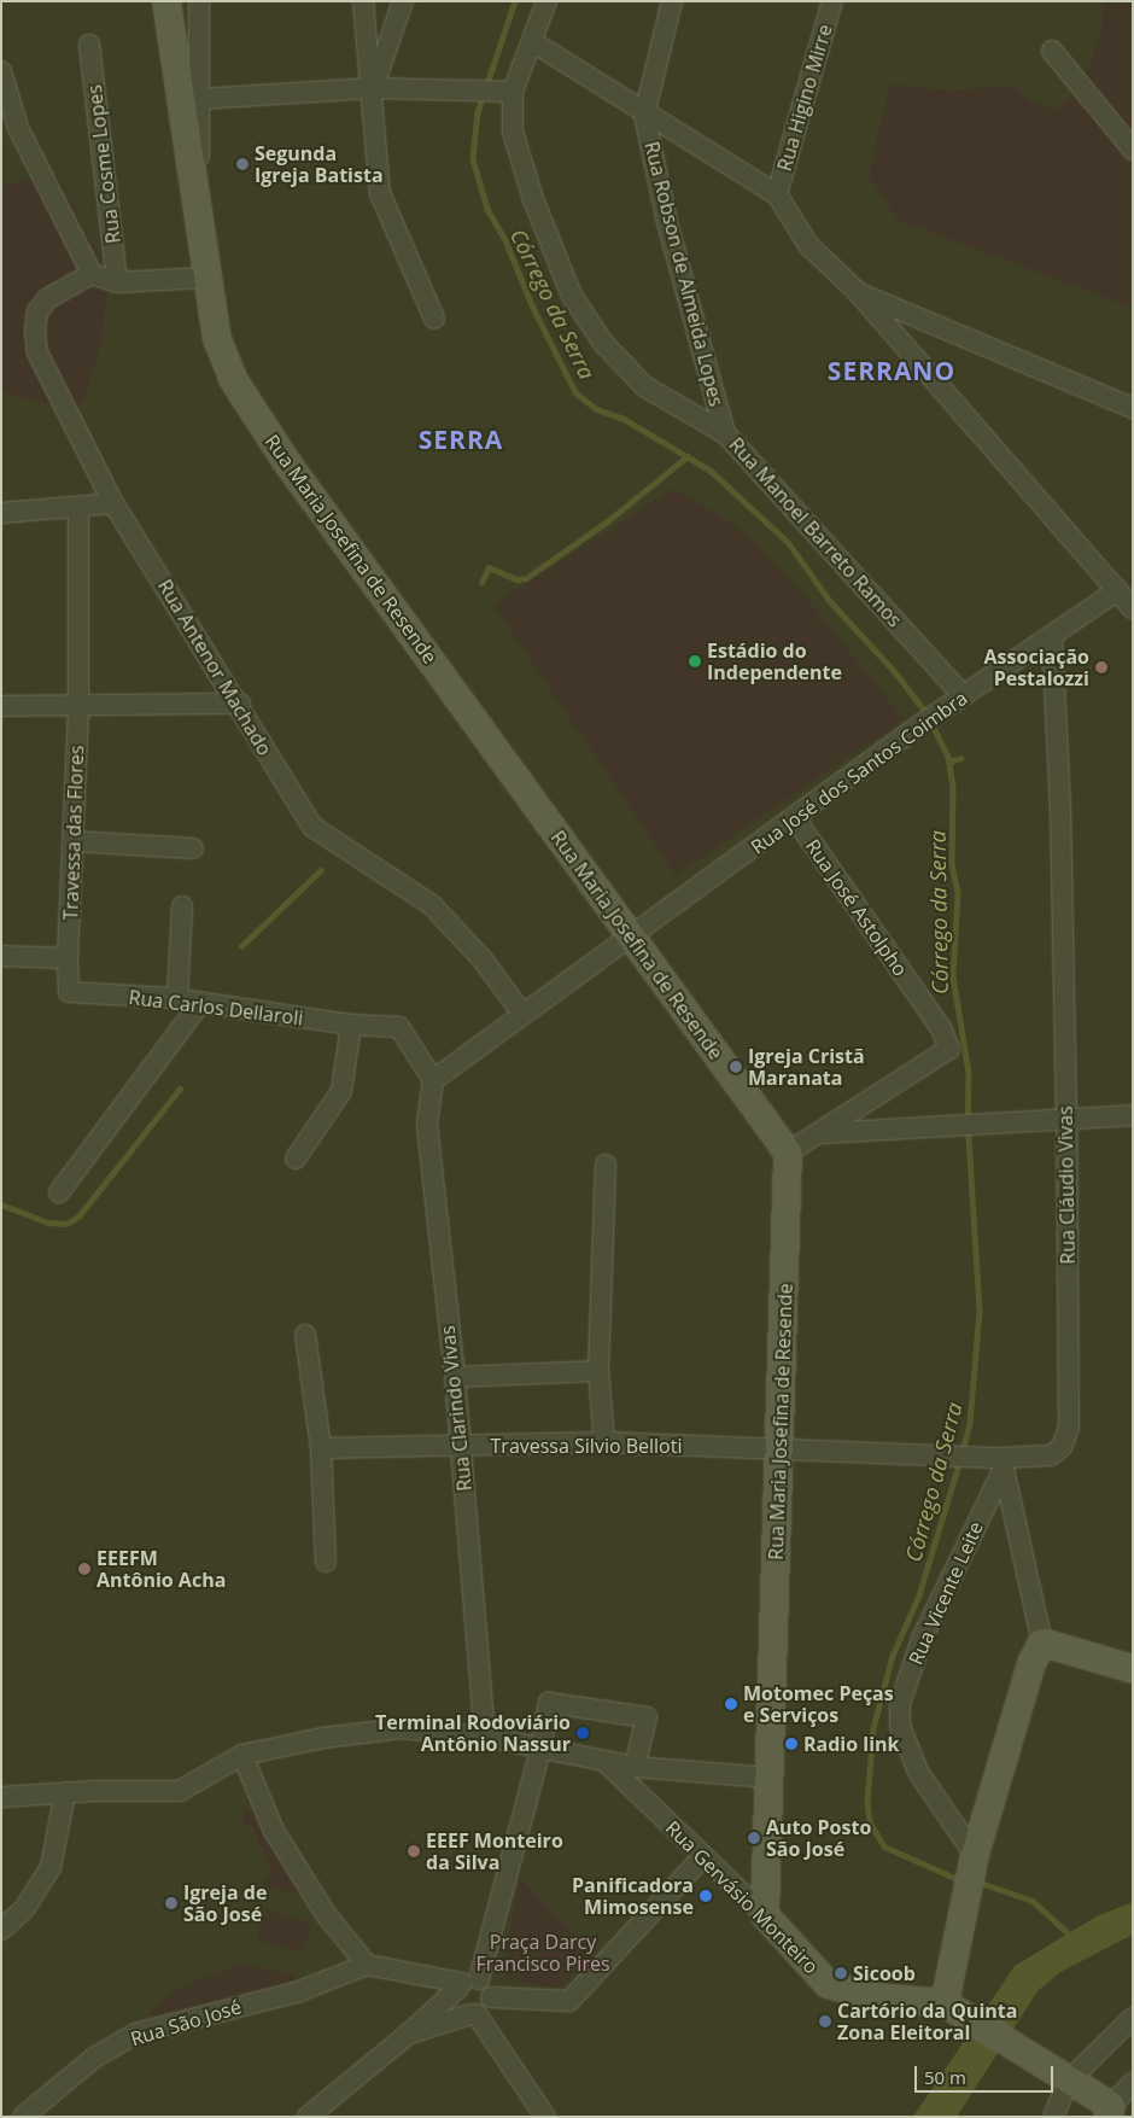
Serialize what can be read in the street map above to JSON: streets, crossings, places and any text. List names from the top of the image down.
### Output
{
  "streets": {
    "main road": ["Rua Maria Josefina de Resende", "Rua Gervásio Monteiro"],
    "street": [
      "Rua Higino Mirre",
      "Rua Cosme Lopes",
      "Rua Robson de Almeida Lopes",
      "Rua Manoel Barreto Ramos",
      "Rua Antenor Machado",
      "Rua José dos Santos Coimbra",
      "Travessa das Flores",
      "Rua José Astolpho",
      "Rua Carlos Dellaroli",
      "Rua Cláudio Vivas",
      "Rua Clarindo Vivas",
      "Travessa Silvio Belloti",
      "Rua Vicente Leite",
      "Rua São José"
    ]
  },
  "crossings": [
    ["Rua Robson de Almeida Lopes", "Rua Manoel Barreto Ramos"],
    ["Rua Manoel Barreto Ramos", "Rua José dos Santos Coimbra"],
    ["Rua Maria Josefina de Resende", "Rua José dos Santos Coimbra"],
    ["Rua Maria Josefina de Resende", "Rua José Astolpho"],
    ["Rua Maria Josefina de Resende", "Rua Cláudio Vivas"],
    ["Rua Maria Josefina de Resende", "Travessa Silvio Belloti"],
    ["Rua Maria Josefina de Resende", "Rua Gervásio Monteiro"],
    ["Rua Antenor Machado", "Rua José dos Santos Coimbra"],
    ["Rua José dos Santos Coimbra", "Rua José Astolpho"],
    ["Rua José dos Santos Coimbra", "Rua Carlos Dellaroli"],
    ["Rua José dos Santos Coimbra", "Rua Cláudio Vivas"],
    ["Rua José dos Santos Coimbra", "Rua Clarindo Vivas"],
    ["Travessa das Flores", "Rua Carlos Dellaroli"],
    ["Rua Carlos Dellaroli", "Rua Clarindo Vivas"],
    ["Rua Cláudio Vivas", "Travessa Silvio Belloti"],
    ["Rua Cláudio Vivas", "Rua Vicente Leite"],
    ["Rua Clarindo Vivas", "Travessa Silvio Belloti"]
  ],
  "districts": ["SERRANO", "SERRA"],
  "water": ["Córrego da Serra"],
  "parks": ["Praça Darcy Francisco Pires"],
  "places": [
    "Segunda Igreja Batista",
    "Estádio do Independente",
    "Associação Pestalozzi",
    "Igreja Cristã Maranata",
    "EEEFM Antônio Acha",
    "Motomec Peças e Serviços",
    "Terminal Rodoviário Antônio Nassur",
    "Radio link",
    "Auto Posto São José",
    "EEEF Monteiro da Silva",
    "Panificadora Mimosense",
    "Igreja de São José",
    "Sicoob",
    "Cartório da Quinta Zona Eleitoral"
  ],
  "scale_bar": "50 m"
}
